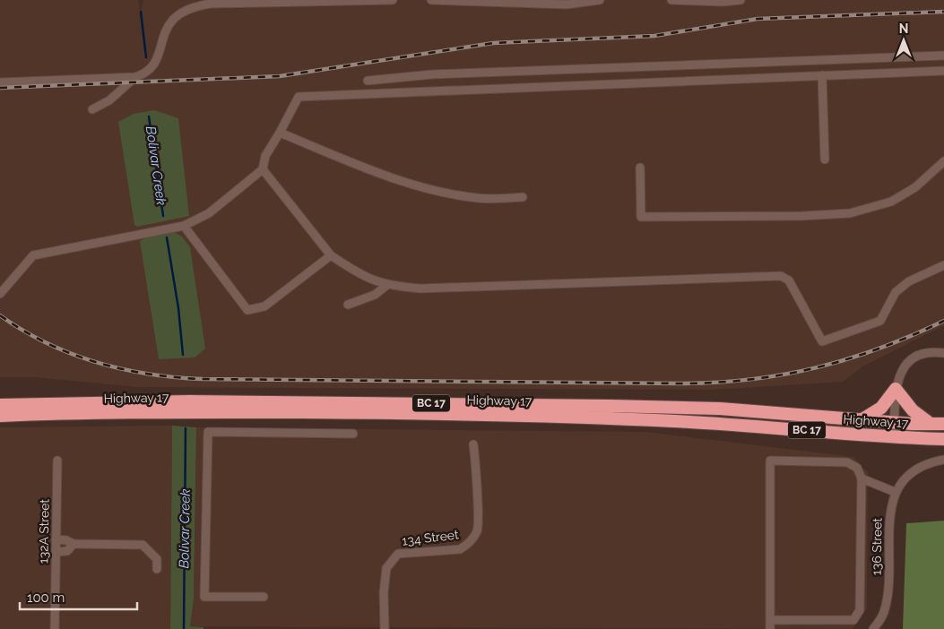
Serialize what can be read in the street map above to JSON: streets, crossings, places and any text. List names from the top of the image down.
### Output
{
  "streets": {
    "highway": ["Highway 17", "BC 17"],
    "street": ["132A Street", "134 Street", "136 Street"]
  },
  "water": ["Bolivar Creek"],
  "scale_bar": "100 m",
  "north": "top"
}
